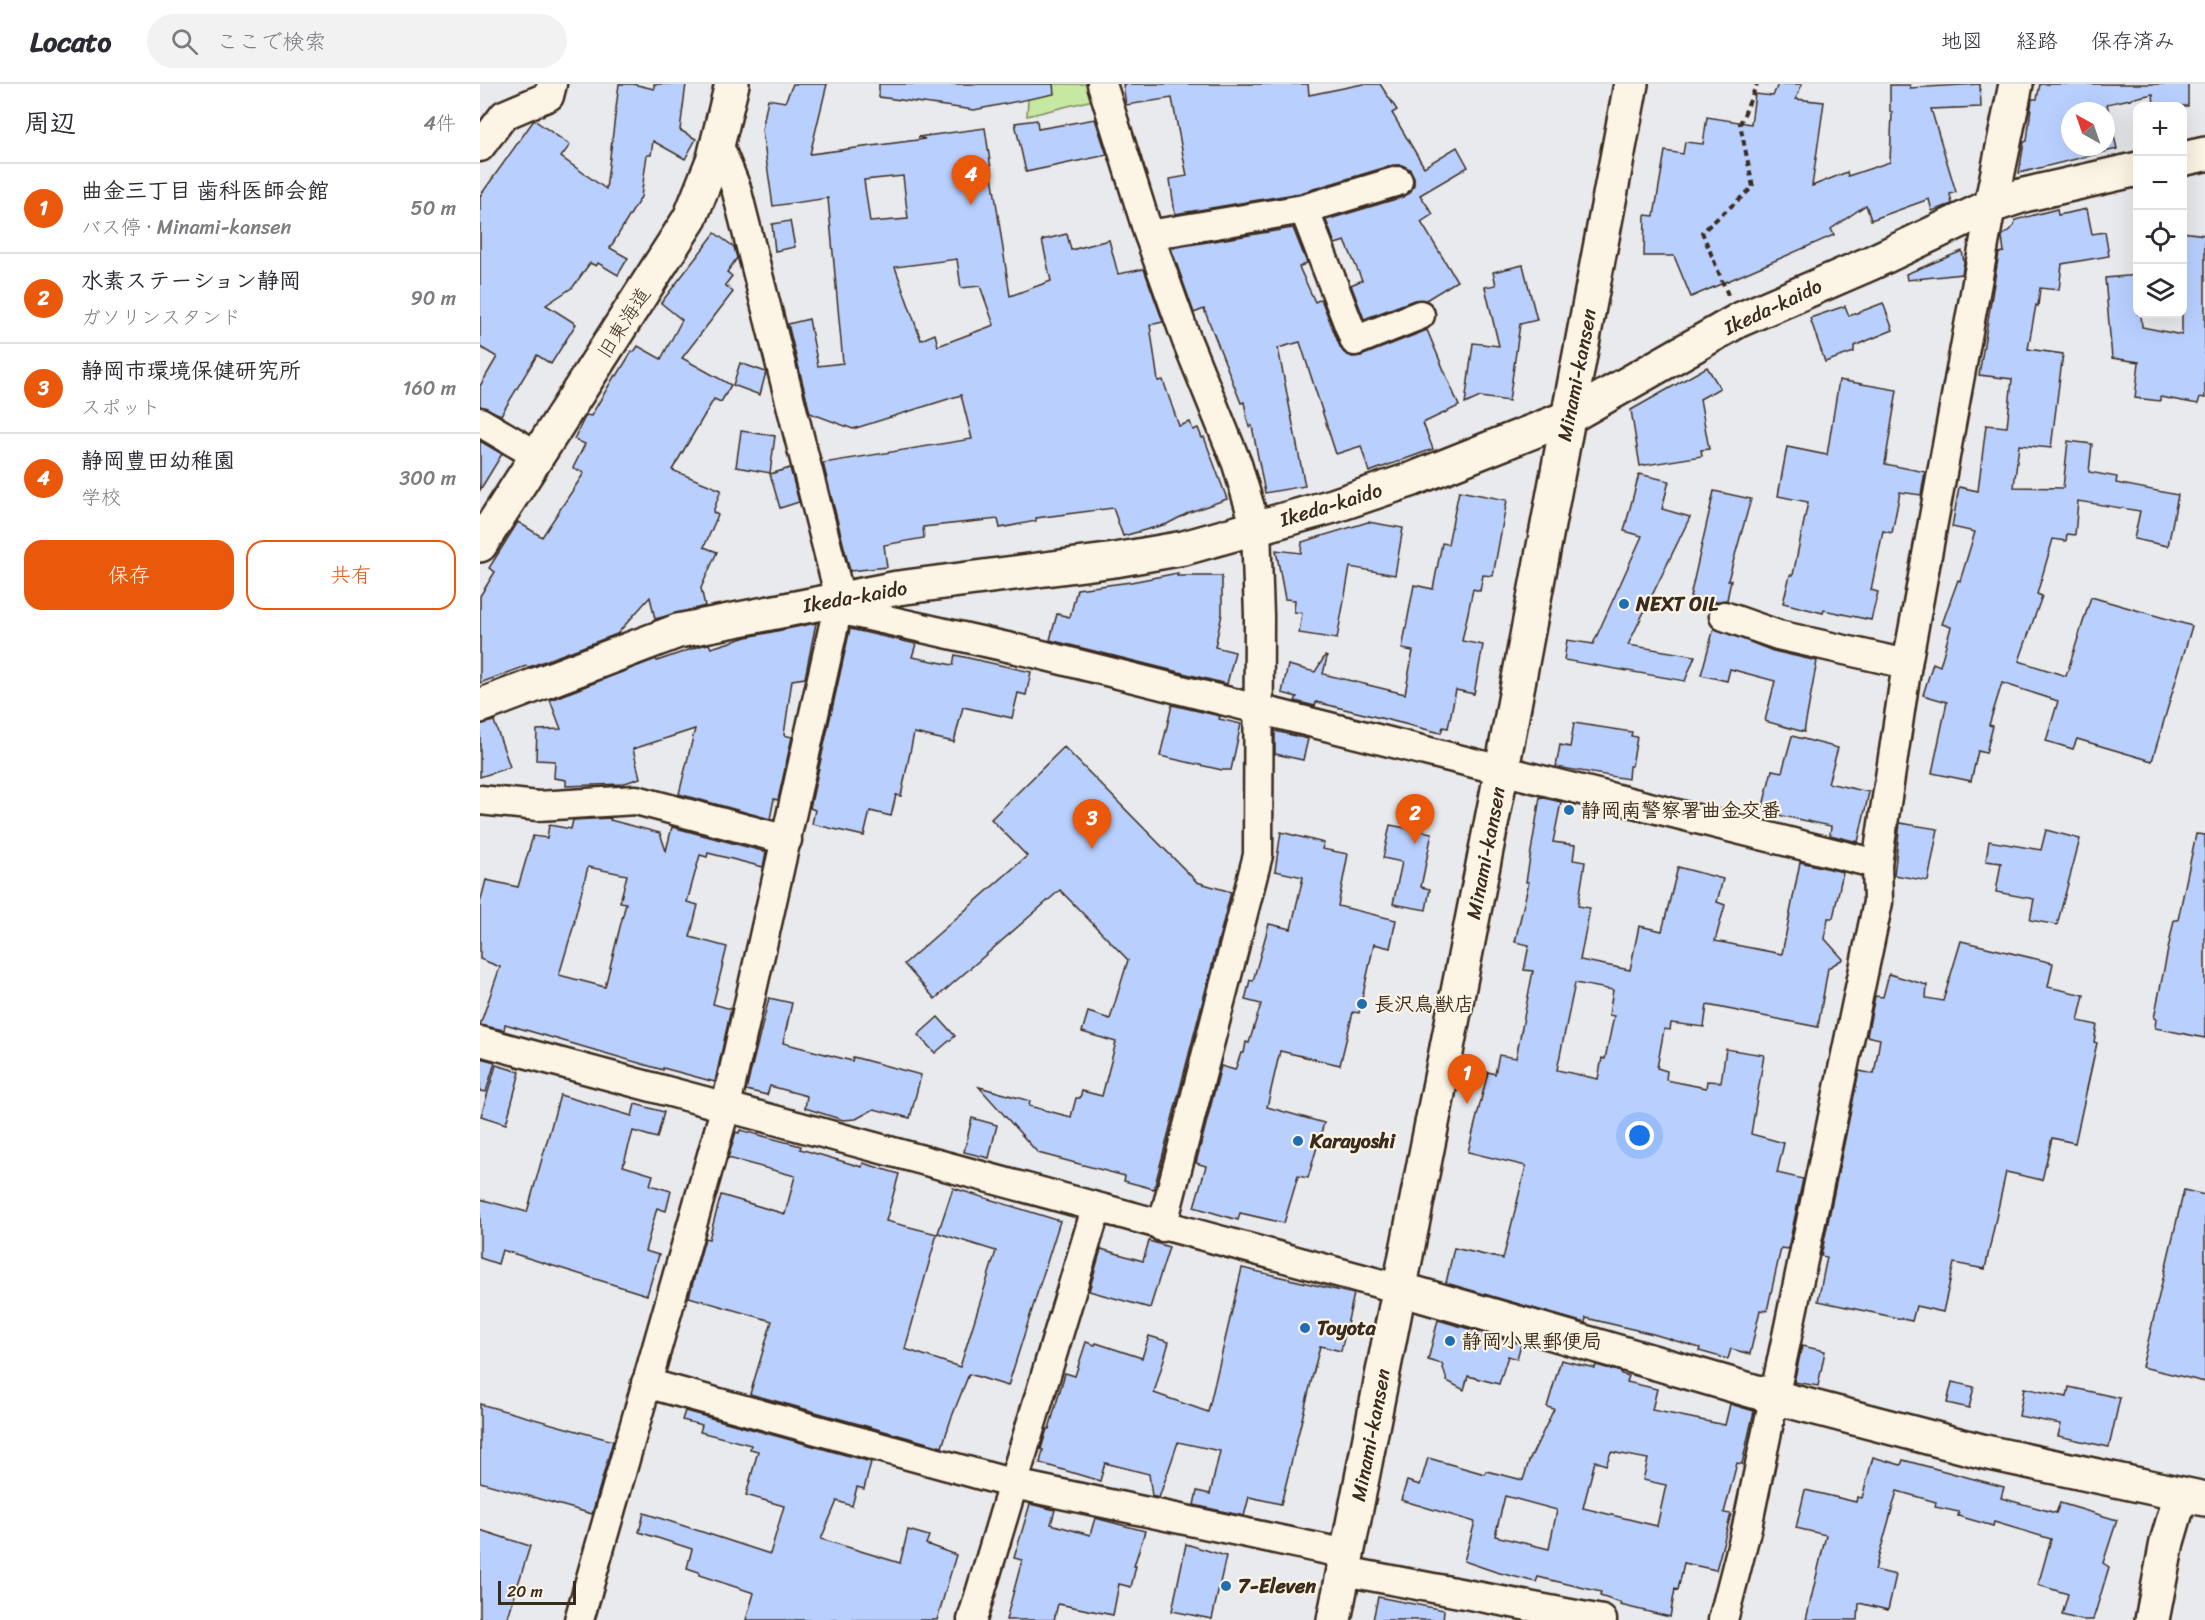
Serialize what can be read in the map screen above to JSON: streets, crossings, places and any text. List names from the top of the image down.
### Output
{
  "streets": {
    "street": ["Ikeda-kaido", "旧東海道", "Minami-kansen"]
  },
  "crossings": [
    ["Ikeda-kaido", "Minami-kansen"]
  ],
  "places": [
    "NEXT OIL",
    "静岡南警察署曲金交番",
    "長沢鳥獣店",
    "Karayoshi",
    "Toyota",
    "静岡小黒郵便局",
    "7-Eleven"
  ],
  "scale_bar": "20 m",
  "north": "top left",
  "page": {
    "header": "Locato",
    "search": "ここで検索",
    "nav": ["地図", "経路", "保存済み"],
    "heading": ["周辺", "4件"],
    "map_buttons": ["+", "−"],
    "pins": [
      "4",
      "2",
      "3",
      "1"
    ],
    "list": [
      {
        "mark": "1",
        "name": "曲金三丁目 歯科医師会館",
        "note": "バス停 · Minami-kansen",
        "value": "50 m"
      },
      {
        "mark": "2",
        "name": "水素ステーション静岡",
        "note": "ガソリンスタンド",
        "value": "90 m"
      },
      {
        "mark": "3",
        "name": "静岡市環境保健研究所",
        "note": "スポット",
        "value": "160 m"
      },
      {
        "mark": "4",
        "name": "静岡豊田幼稚園",
        "note": "学校",
        "value": "300 m"
      }
    ],
    "buttons": ["保存", "共有"],
    "scale": "20 m"
  }
}
